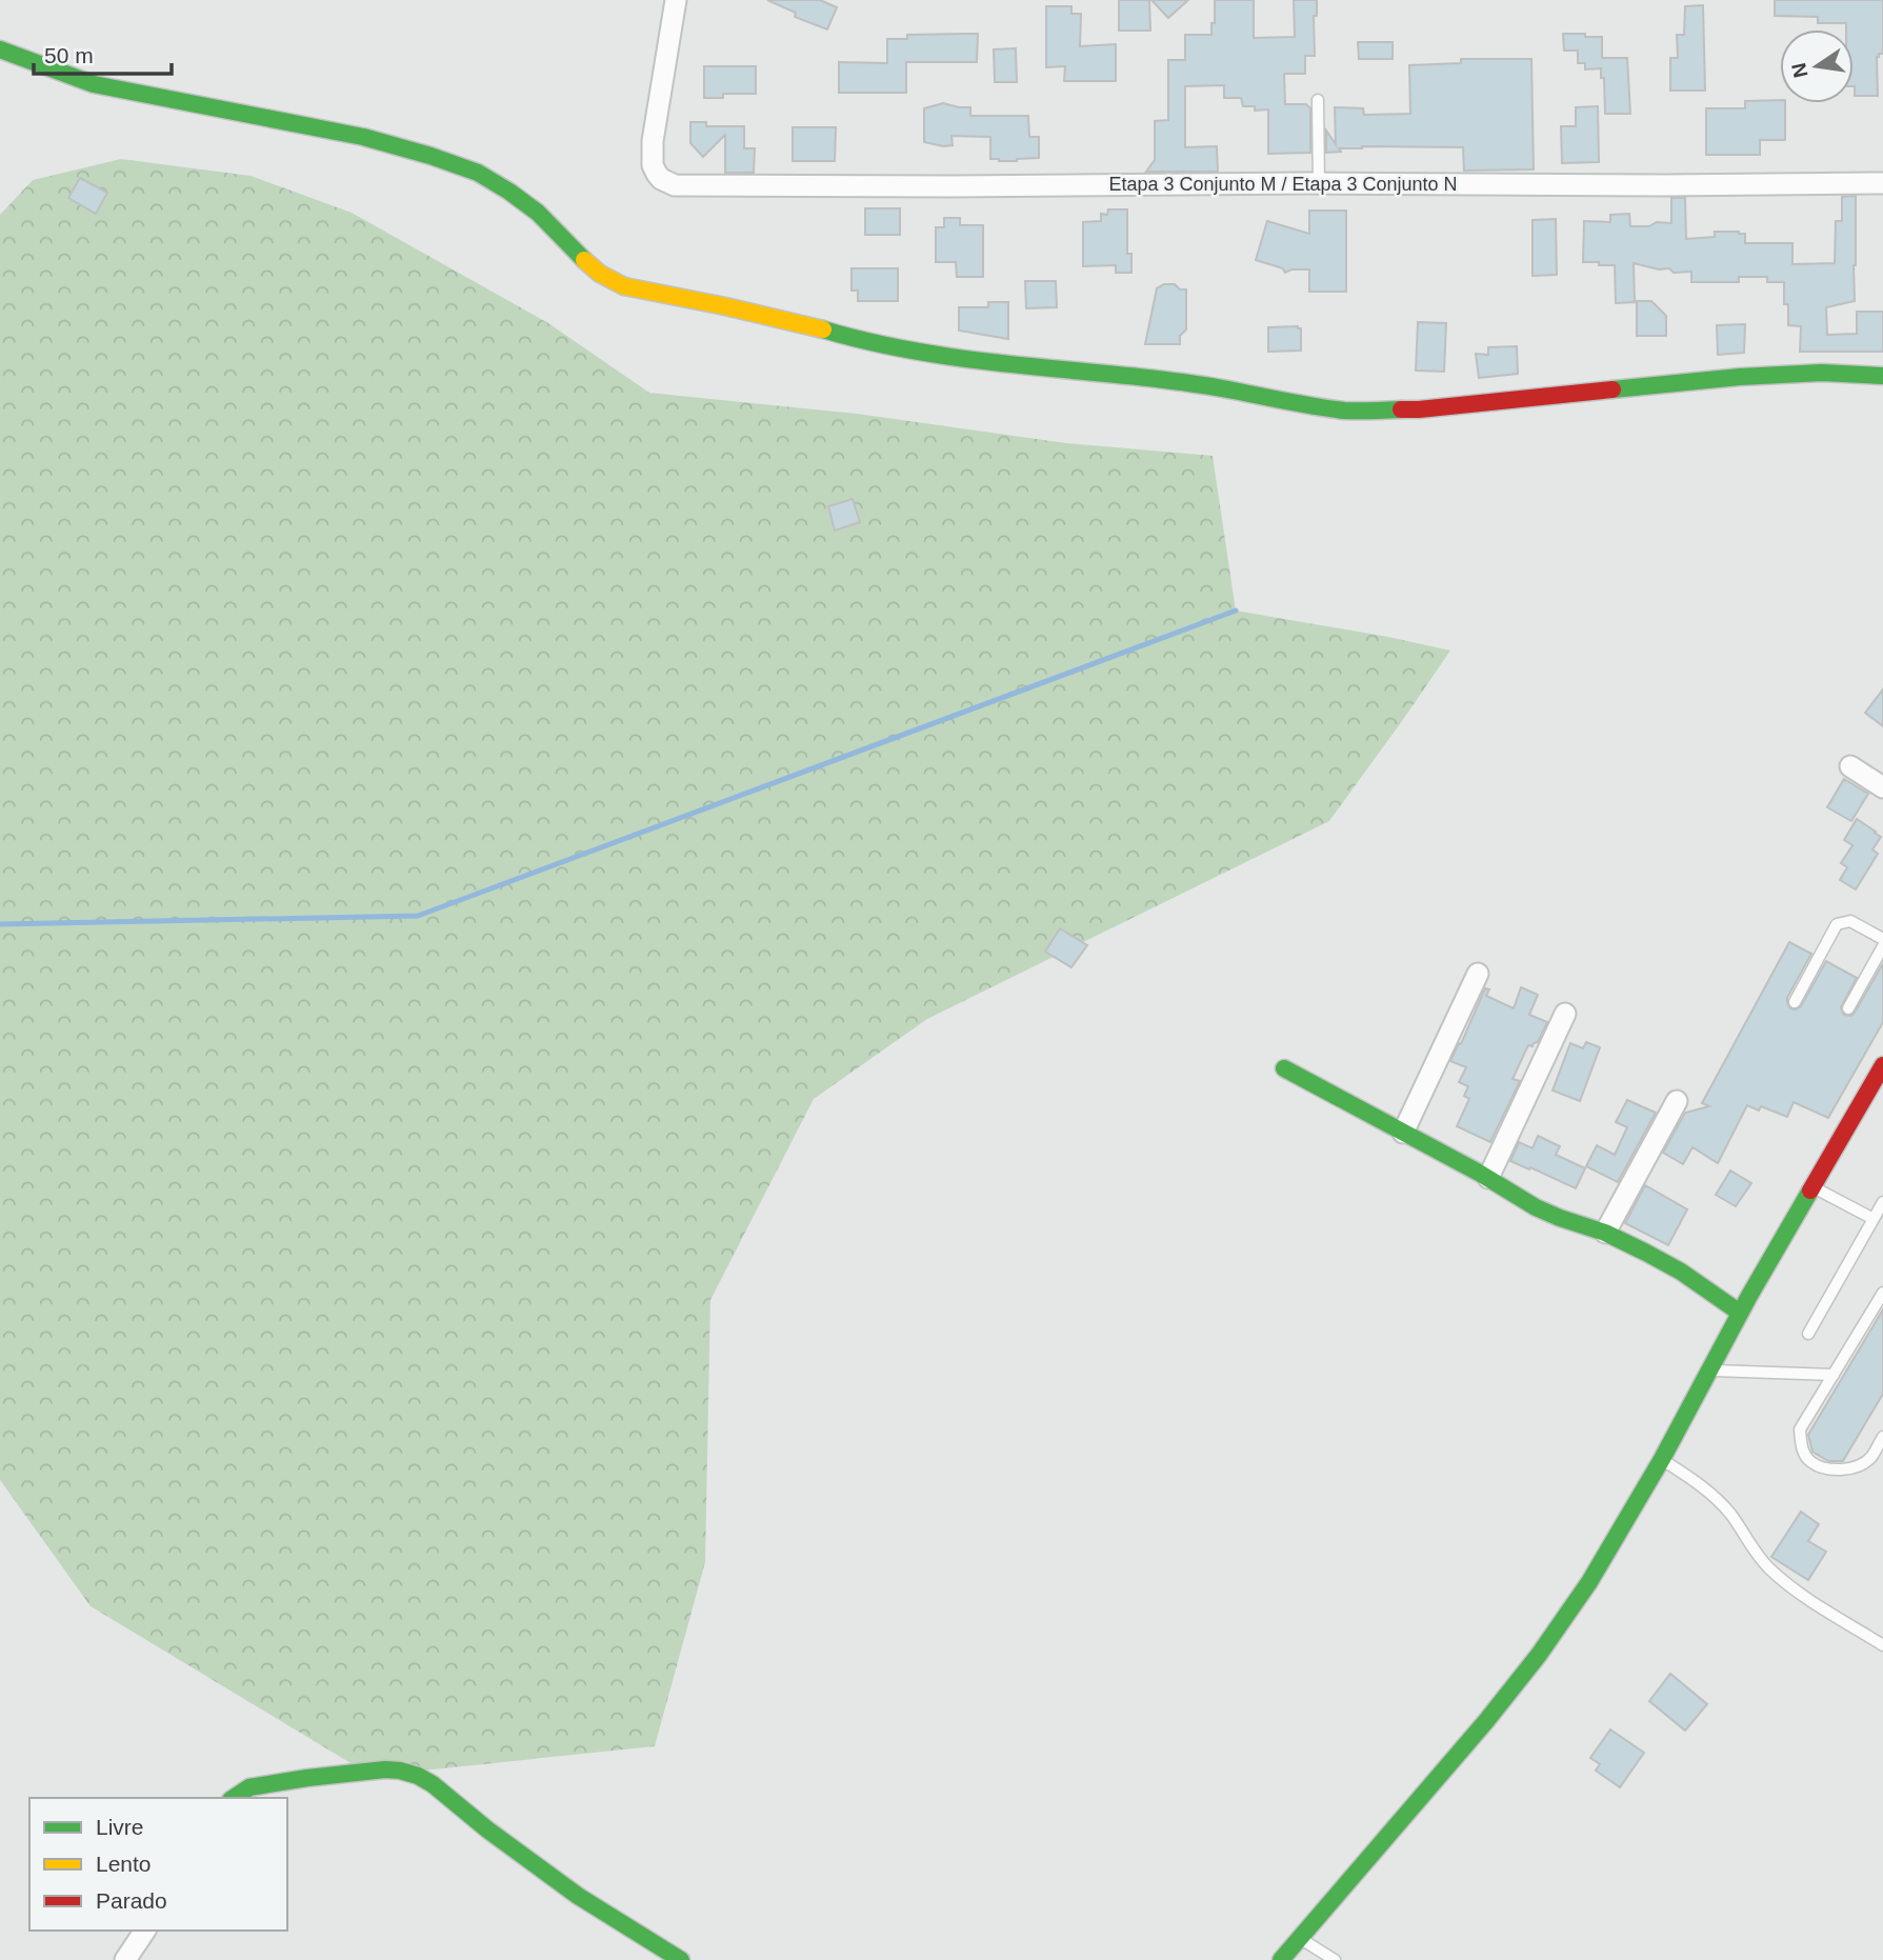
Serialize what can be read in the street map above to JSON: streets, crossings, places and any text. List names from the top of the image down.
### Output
{
  "streets": {
    "street": ["Etapa 3 Conjunto M / Etapa 3 Conjunto N"]
  },
  "legend": ["Livre", "Lento", "Parado"],
  "scale_bar": "50 m",
  "north": "left"
}
